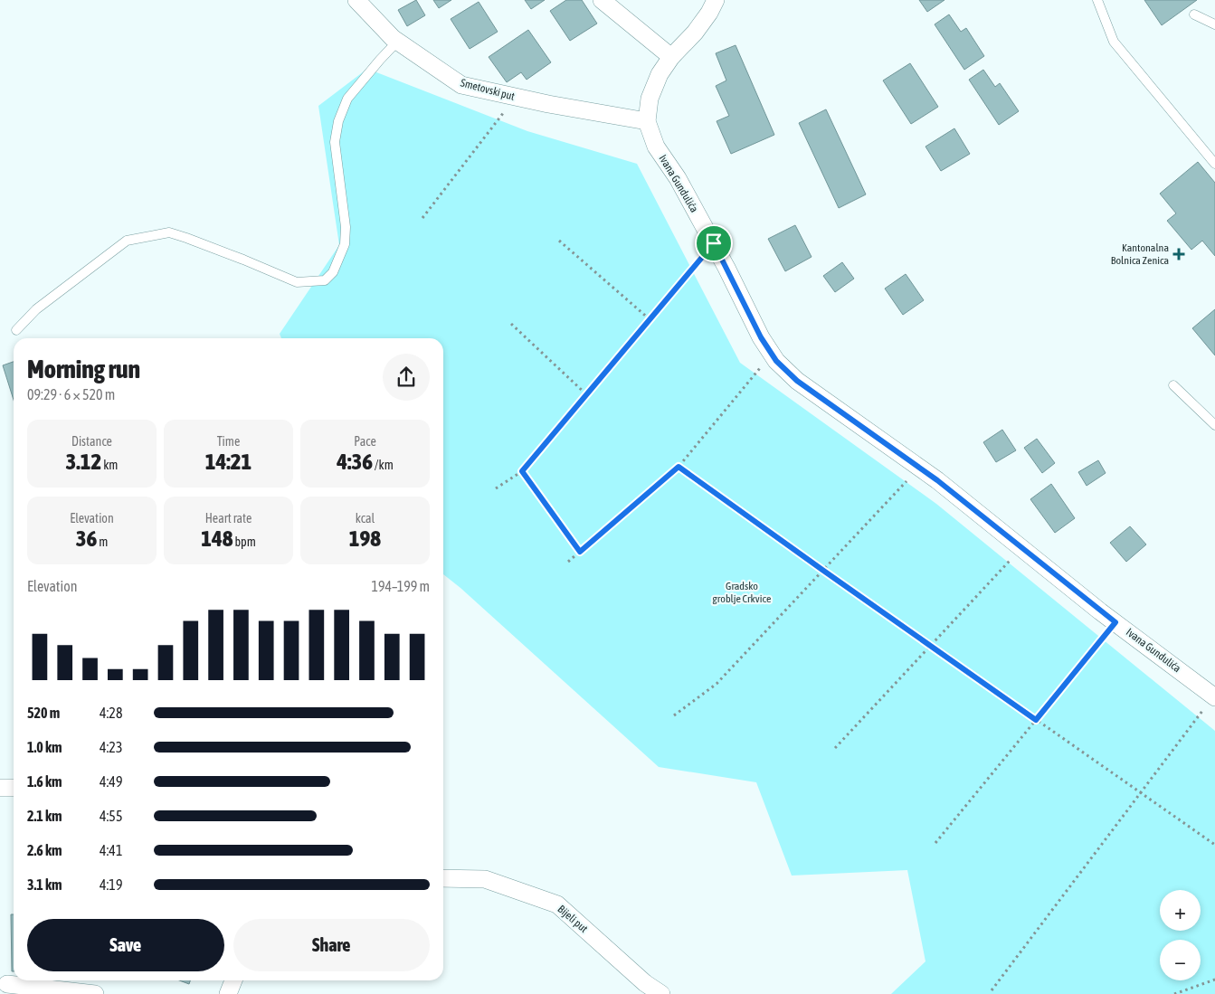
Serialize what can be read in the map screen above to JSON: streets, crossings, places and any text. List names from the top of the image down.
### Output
{
  "streets": {
    "street": ["Smetovski put", "Ivana Gundulića", "Bijeli put"]
  },
  "crossings": [
    ["Smetovski put", "Ivana Gundulića"]
  ],
  "parks": ["Gradsko groblje Crkvice"],
  "places": {
    "health": ["Kantonalna Bolnica Zenica"]
  },
  "page": {
    "heading": ["Morning run", "09:29 · 6 × 520 m"],
    "stats": [
      ["Distance", "3.12 km"],
      ["Time", "14:21"],
      ["Pace", "4:36 /km"],
      ["Elevation", "36 m"],
      ["Heart rate", "148 bpm"],
      ["kcal", "198"]
    ],
    "chart": ["Elevation", "194–199 m"],
    "list": [
      {
        "name": "520 m",
        "note": "4:28"
      },
      {
        "name": "1.0 km",
        "note": "4:23"
      },
      {
        "name": "1.6 km",
        "note": "4:49"
      },
      {
        "name": "2.1 km",
        "note": "4:55"
      },
      {
        "name": "2.6 km",
        "note": "4:41"
      },
      {
        "name": "3.1 km",
        "note": "4:19"
      }
    ],
    "map_buttons": ["+", "−"],
    "buttons": ["Save", "Share"]
  }
}
